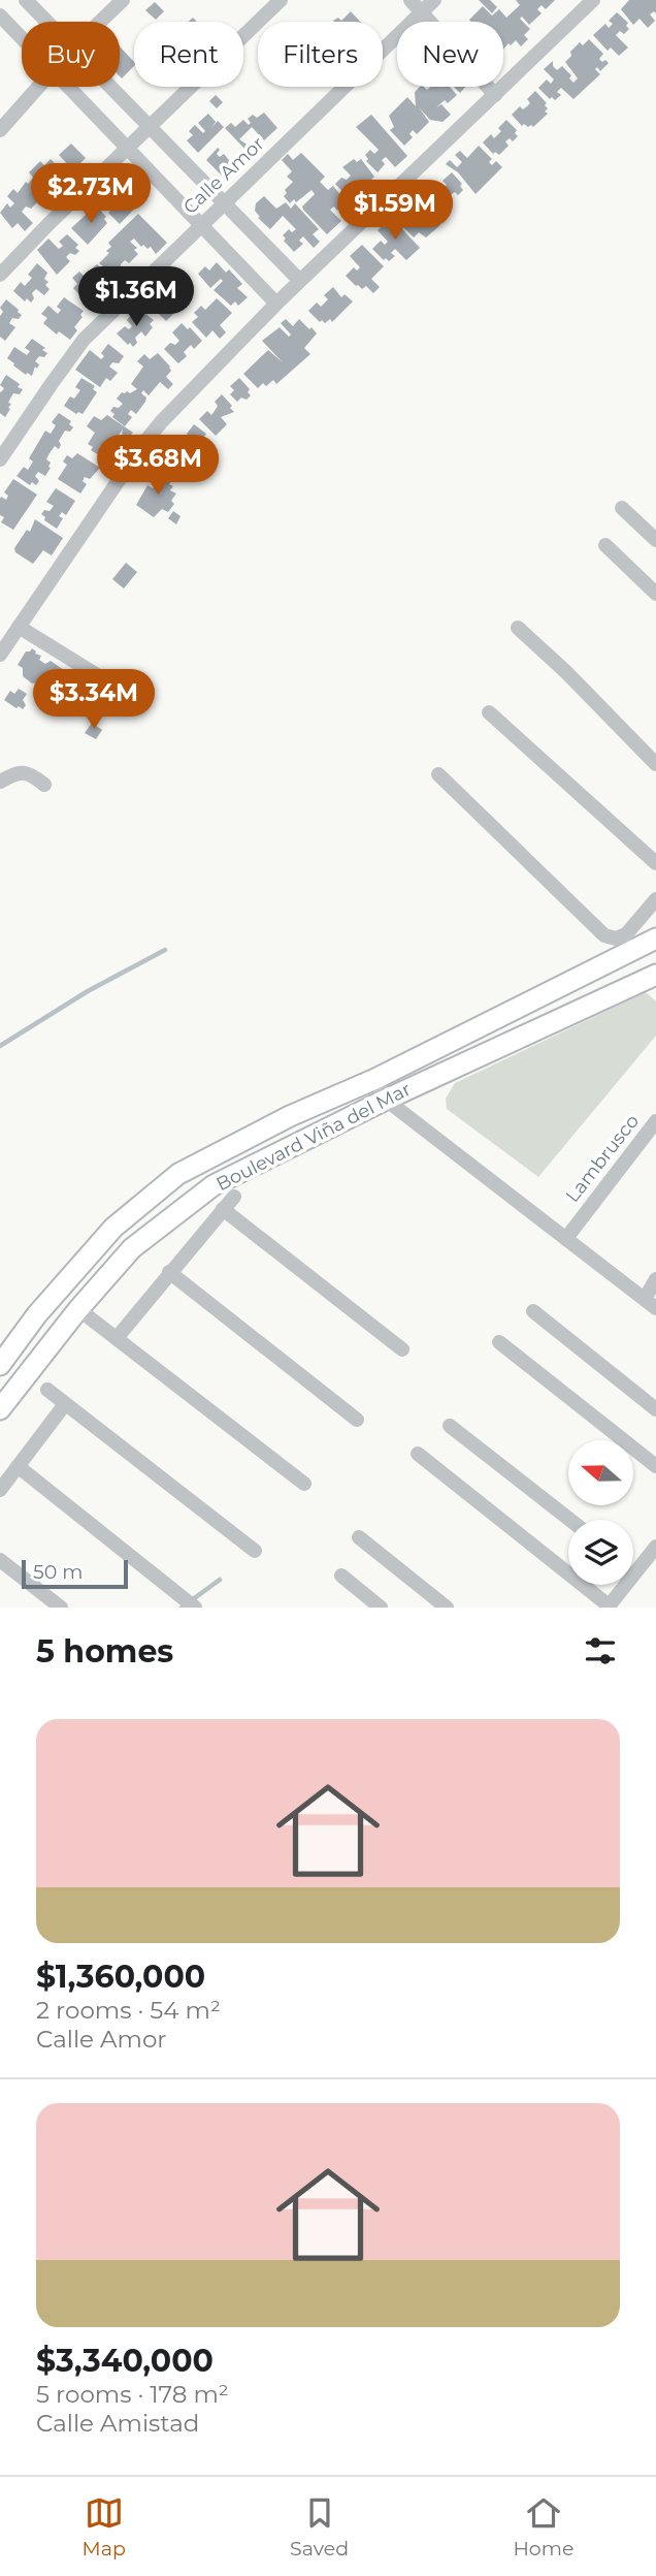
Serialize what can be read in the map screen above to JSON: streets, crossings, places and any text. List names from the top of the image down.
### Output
{
  "streets": {
    "street": ["Calle Amor", "Boulevard Viña del Mar", "Lambrusco"]
  },
  "scale_bar": "50 m",
  "north": "left",
  "page": {
    "chip": [
      "Buy",
      "Rent",
      "Filters",
      "New"
    ],
    "price": [
      "$2.73M",
      "$1.59M",
      "$1.36M",
      "$3.68M",
      "$3.34M"
    ],
    "scale": "50 m",
    "heading": "5 homes",
    "list": [
      {
        "name": "$1,360,000",
        "note": "2 rooms · 54 m² · Calle Amor"
      },
      {
        "name": "$3,340,000",
        "note": "5 rooms · 178 m² · Calle Amistad"
      }
    ],
    "tabs": ["Map", "Saved", "Home"]
  }
}
